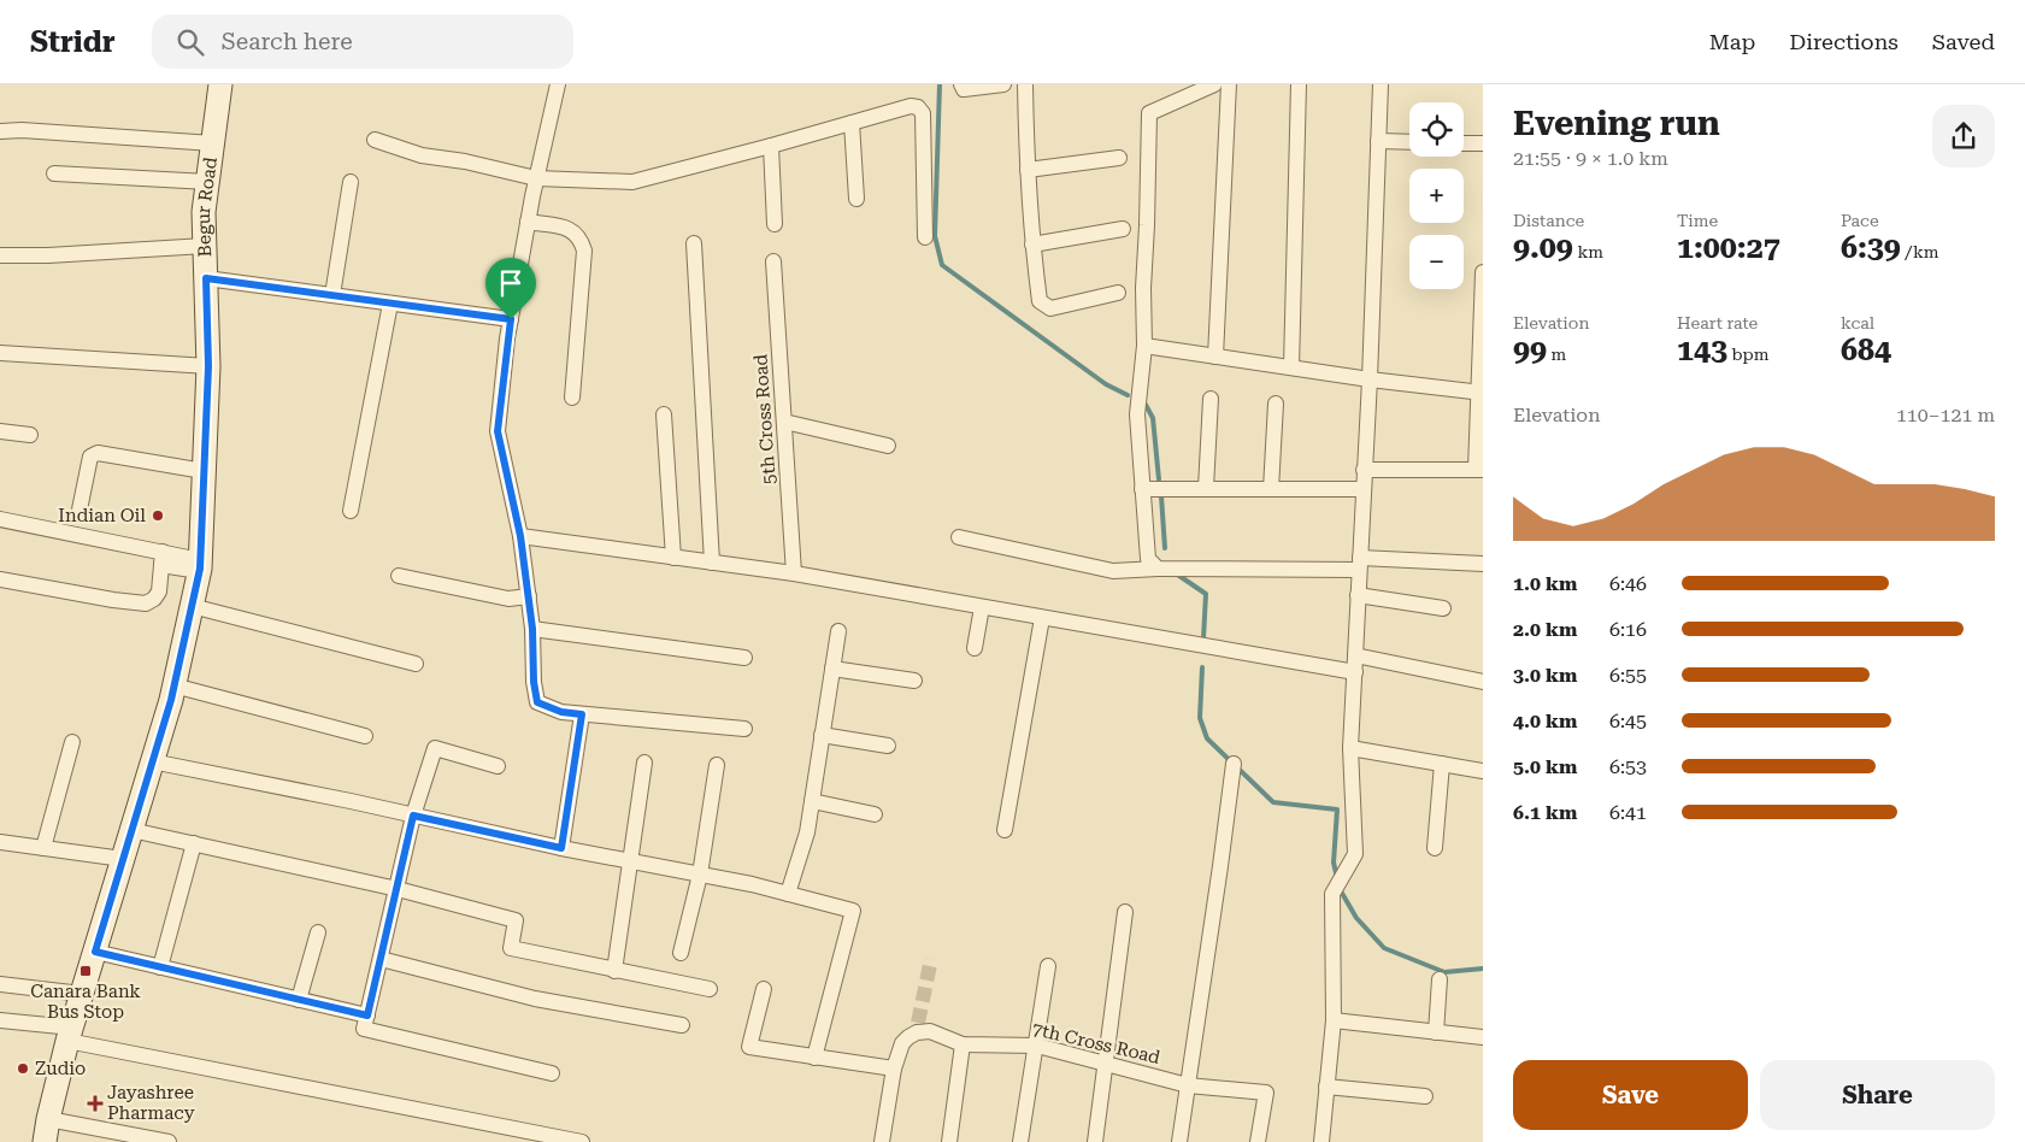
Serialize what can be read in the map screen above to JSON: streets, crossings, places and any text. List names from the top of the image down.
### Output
{
  "streets": {
    "main road": ["Begur Road"],
    "street": ["5th Cross Road", "7th Cross Road"]
  },
  "places": {
    "other": ["Indian Oil", "Zudio"],
    "transit": ["Canara Bank Bus Stop"],
    "health": ["Jayashree Pharmacy"]
  },
  "page": {
    "header": "Stridr",
    "search": "Search here",
    "nav": ["Map", "Directions", "Saved"],
    "heading": ["Evening run", "21:55 · 9 × 1.0 km"],
    "map_buttons": ["+", "−"],
    "stats": [
      ["Distance", "9.09 km"],
      ["Time", "1:00:27"],
      ["Pace", "6:39 /km"],
      ["Elevation", "99 m"],
      ["Heart rate", "143 bpm"],
      ["kcal", "684"]
    ],
    "chart": ["Elevation", "110–121 m"],
    "list": [
      {
        "name": "1.0 km",
        "note": "6:46"
      },
      {
        "name": "2.0 km",
        "note": "6:16"
      },
      {
        "name": "3.0 km",
        "note": "6:55"
      },
      {
        "name": "4.0 km",
        "note": "6:45"
      },
      {
        "name": "5.0 km",
        "note": "6:53"
      },
      {
        "name": "6.1 km",
        "note": "6:41"
      }
    ],
    "buttons": ["Save", "Share"]
  }
}
